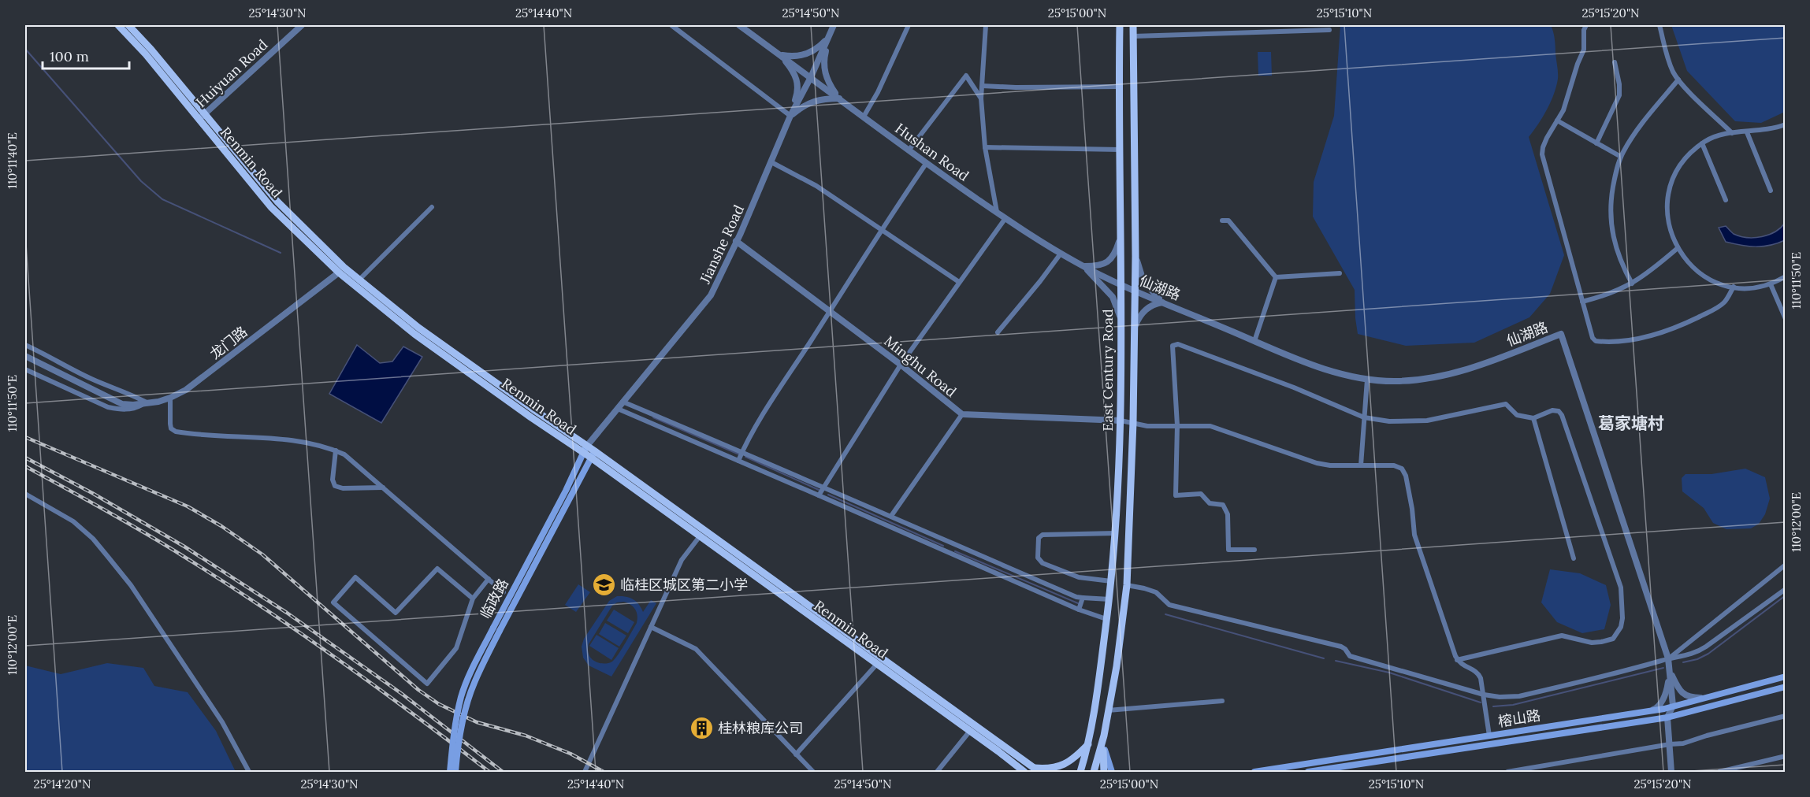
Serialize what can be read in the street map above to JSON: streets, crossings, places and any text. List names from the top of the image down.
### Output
{
  "streets": {
    "main road": [
      "Renmin Road",
      "East Century Road",
      "临政路",
      "榕山路"
    ],
    "street": [
      "Huiyuan Road",
      "Hushan Road",
      "Jianshe Road",
      "仙湖路",
      "龙门路",
      "Minghu Road"
    ]
  },
  "crossings": [
    ["Huiyuan Road", "Renmin Road"],
    ["Hushan Road", "Jianshe Road"],
    ["Hushan Road", "仙湖路"],
    ["Hushan Road", "East Century Road"],
    ["Renmin Road", "Jianshe Road"],
    ["Renmin Road", "龙门路"],
    ["Renmin Road", "临政路"],
    ["Jianshe Road", "Minghu Road"],
    ["Jianshe Road", "临政路"],
    ["仙湖路", "East Century Road"],
    ["仙湖路", "榕山路"],
    ["Minghu Road", "East Century Road"]
  ],
  "districts": ["葛家塘村"],
  "places": {
    "school or university": ["临桂区城区第二小学"],
    "building": ["桂林粮库公司"]
  },
  "scale_bar": "100 m",
  "coordinates": [
    "25°14'30\"N",
    "25°14'40\"N",
    "25°14'50\"N",
    "25°15'00\"N",
    "25°15'10\"N",
    "25°15'20\"N",
    "110°11'40\"E",
    "110°11'50\"E",
    "110°12'00\"E",
    "25°14'20\"N"
  ]
}
